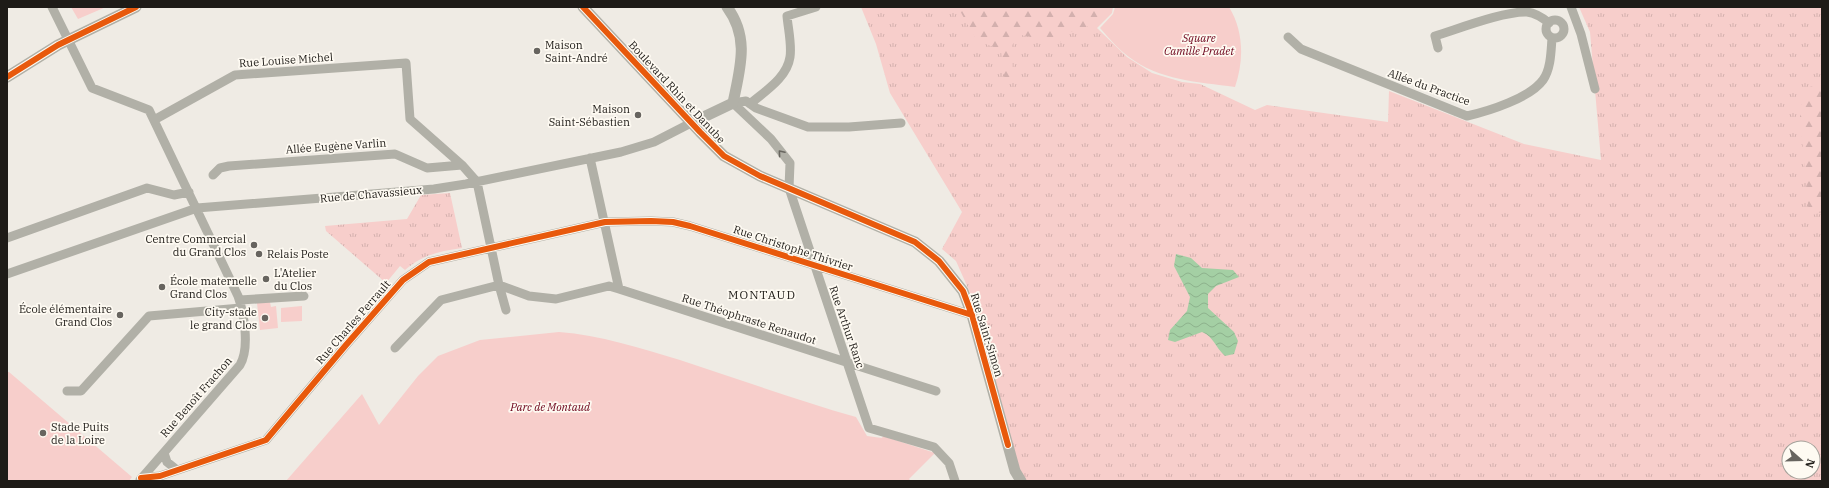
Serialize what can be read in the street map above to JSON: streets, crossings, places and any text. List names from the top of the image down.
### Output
{
  "streets": {
    "street": [
      "Rue Louise Michel",
      "Allée du Practice",
      "Boulevard Rhin et Danube",
      "Allée Eugène Varlin",
      "Rue de Chavassieux",
      "Rue Christophe Thivrier",
      "Rue Théophraste Renaudot",
      "Rue Charles Perrault",
      "Rue Arthur Ranc",
      "Rue Saint-Simon",
      "Rue Benoît Frachon"
    ]
  },
  "crossings": [
    ["Rue Louise Michel", "Allée Eugène Varlin"],
    ["Rue Louise Michel", "Rue Benoît Frachon"],
    ["Boulevard Rhin et Danube", "Rue de Chavassieux"],
    ["Boulevard Rhin et Danube", "Rue Arthur Ranc"],
    ["Boulevard Rhin et Danube", "Rue Saint-Simon"],
    ["Rue de Chavassieux", "Rue Benoît Frachon"],
    ["Rue Christophe Thivrier", "Rue Charles Perrault"],
    ["Rue Christophe Thivrier", "Rue Arthur Ranc"],
    ["Rue Christophe Thivrier", "Rue Saint-Simon"],
    ["Rue Théophraste Renaudot", "Rue Arthur Ranc"],
    ["Rue Charles Perrault", "Rue Benoît Frachon"],
    ["Rue Arthur Ranc", "Rue Saint-Simon"]
  ],
  "districts": ["MONTAUD"],
  "parks": ["Square Camille Pradet", "Parc de Montaud"],
  "places": [
    "Maison Saint-André",
    "Maison Saint-Sébastien",
    "Centre Commercial du Grand Clos",
    "Relais Poste",
    "L'Atelier du Clos",
    "École maternelle Grand Clos",
    "École élémentaire Grand Clos",
    "City-stade le grand Clos",
    "Stade Puits de la Loire"
  ],
  "north": "right"
}
